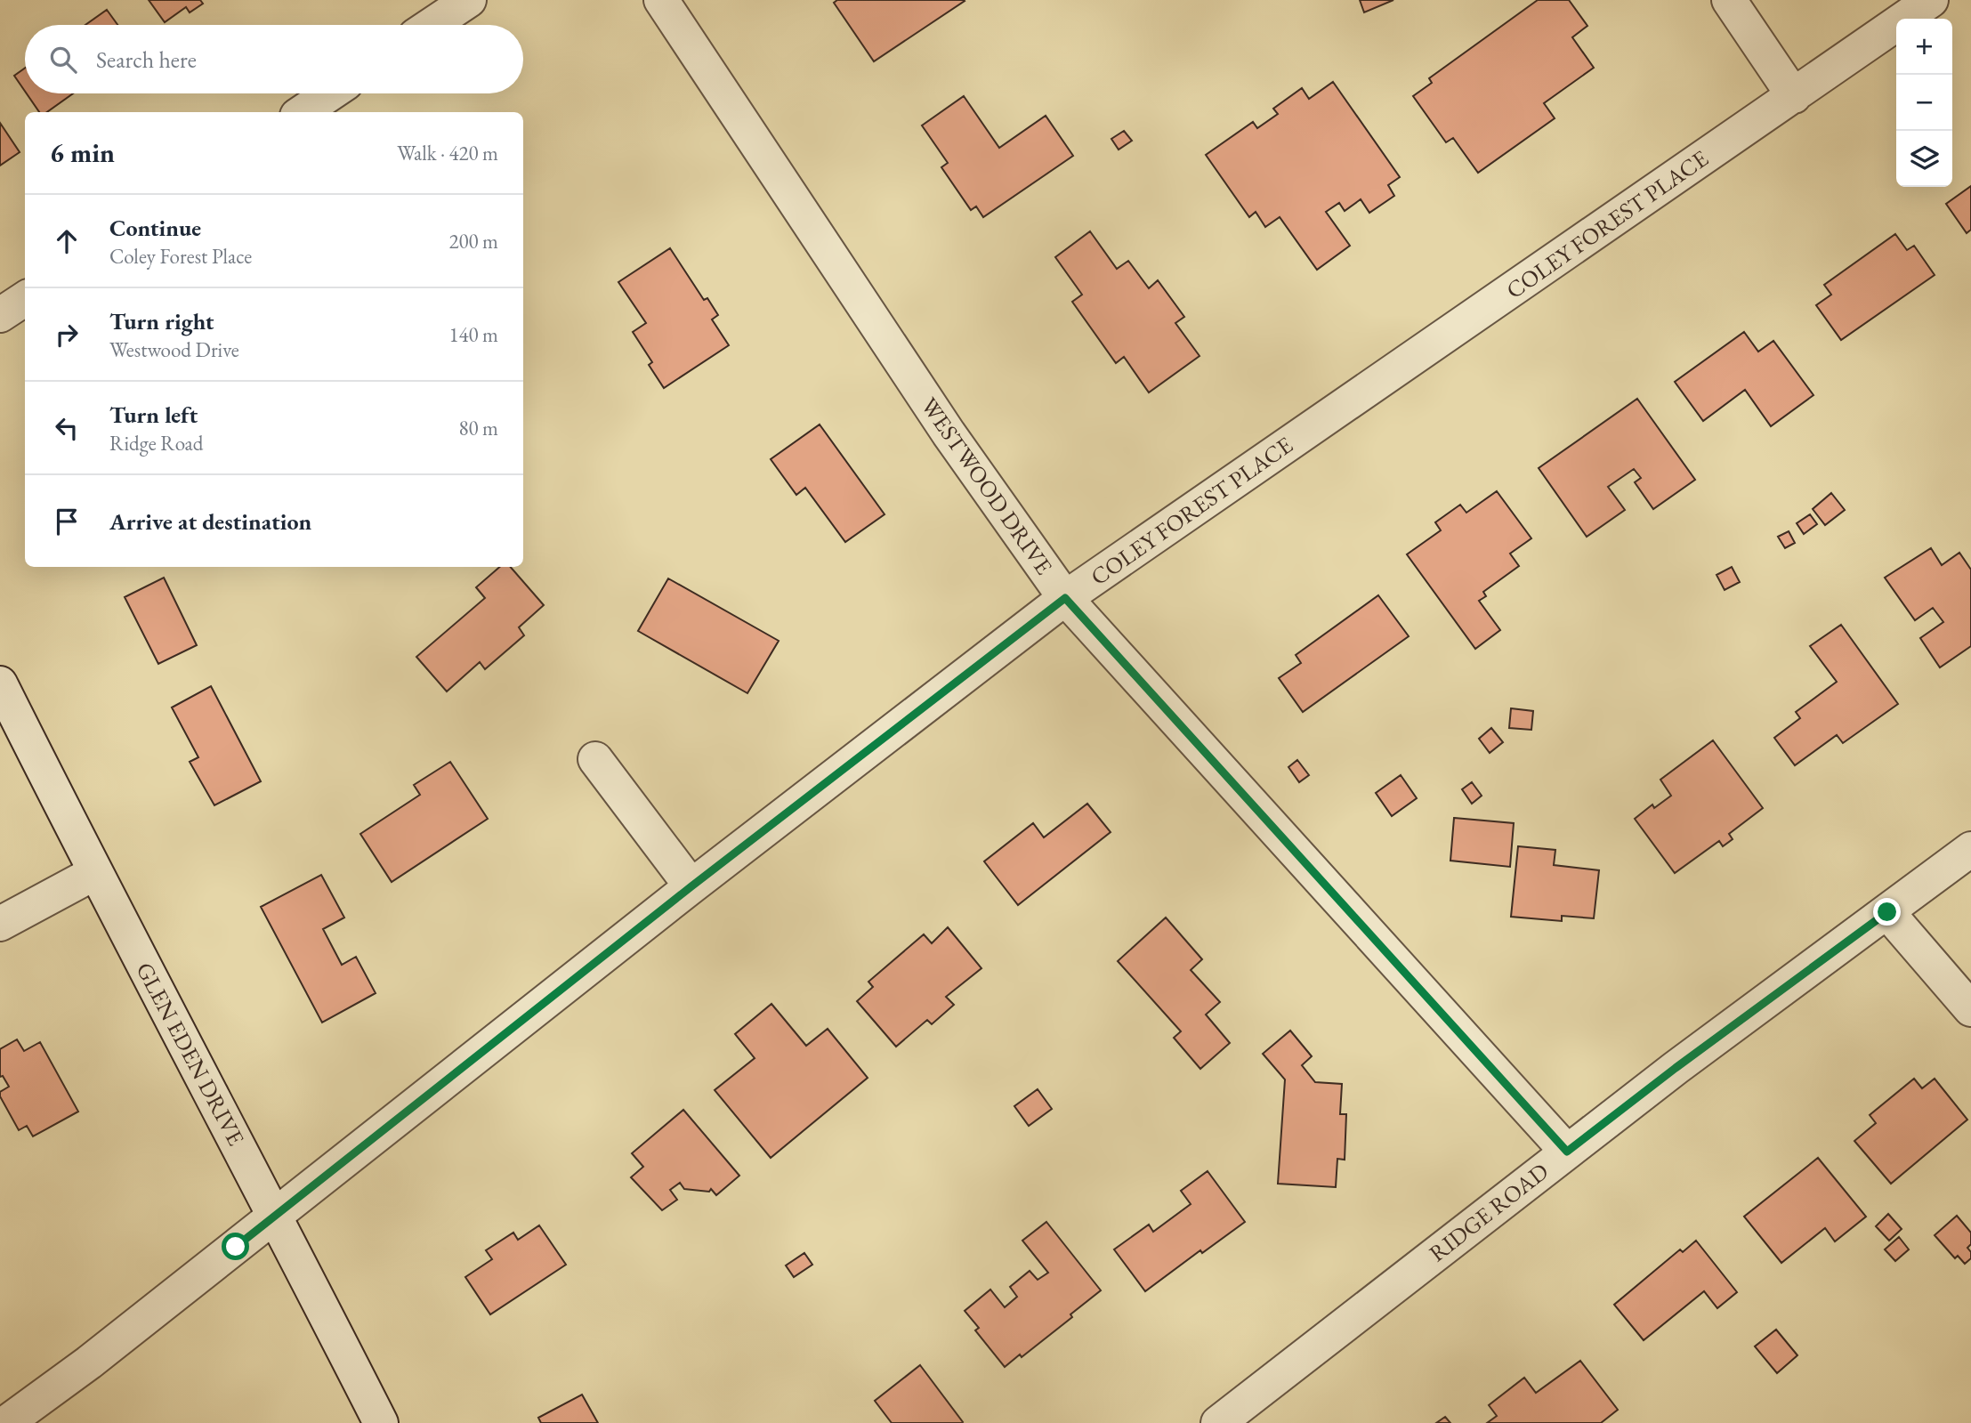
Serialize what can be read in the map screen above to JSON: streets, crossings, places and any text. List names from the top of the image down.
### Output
{
  "streets": {
    "street": [
      "COLEY FOREST PLACE",
      "WESTWOOD DRIVE",
      "GLEN EDEN DRIVE",
      "RIDGE ROAD"
    ]
  },
  "crossings": [
    ["COLEY FOREST PLACE", "WESTWOOD DRIVE"],
    ["COLEY FOREST PLACE", "GLEN EDEN DRIVE"],
    ["WESTWOOD DRIVE", "RIDGE ROAD"]
  ],
  "page": {
    "map_buttons": ["+", "−"],
    "search": "Search here",
    "heading": ["6 min", "Walk · 420 m"],
    "list": [
      ["Continue", "Coley Forest Place", "200 m"],
      ["Turn right", "Westwood Drive", "140 m"],
      ["Turn left", "Ridge Road", "80 m"],
      "Arrive at destination"
    ]
  }
}
